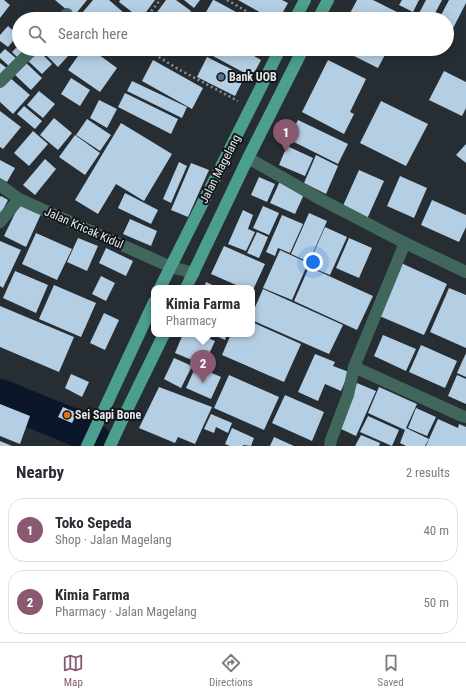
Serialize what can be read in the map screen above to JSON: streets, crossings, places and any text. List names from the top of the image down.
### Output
{
  "streets": {
    "main road": ["Jalan Magelang"],
    "street": ["Jalan Kricak Kidul"]
  },
  "crossings": [
    ["Jalan Magelang", "Jalan Kricak Kidul"]
  ],
  "places": ["Bank UOB", "Sei Sapi Bone"],
  "page": {
    "search": "Search here",
    "pins": ["1", "2"],
    "popup": ["Kimia Farma", "Pharmacy"],
    "heading": ["Nearby", "2 results"],
    "list": [
      {
        "mark": "1",
        "name": "Toko Sepeda",
        "note": "Shop · Jalan Magelang",
        "value": "40 m"
      },
      {
        "mark": "2",
        "name": "Kimia Farma",
        "note": "Pharmacy · Jalan Magelang",
        "value": "50 m"
      }
    ],
    "nav": ["Map", "Directions", "Saved"]
  }
}
